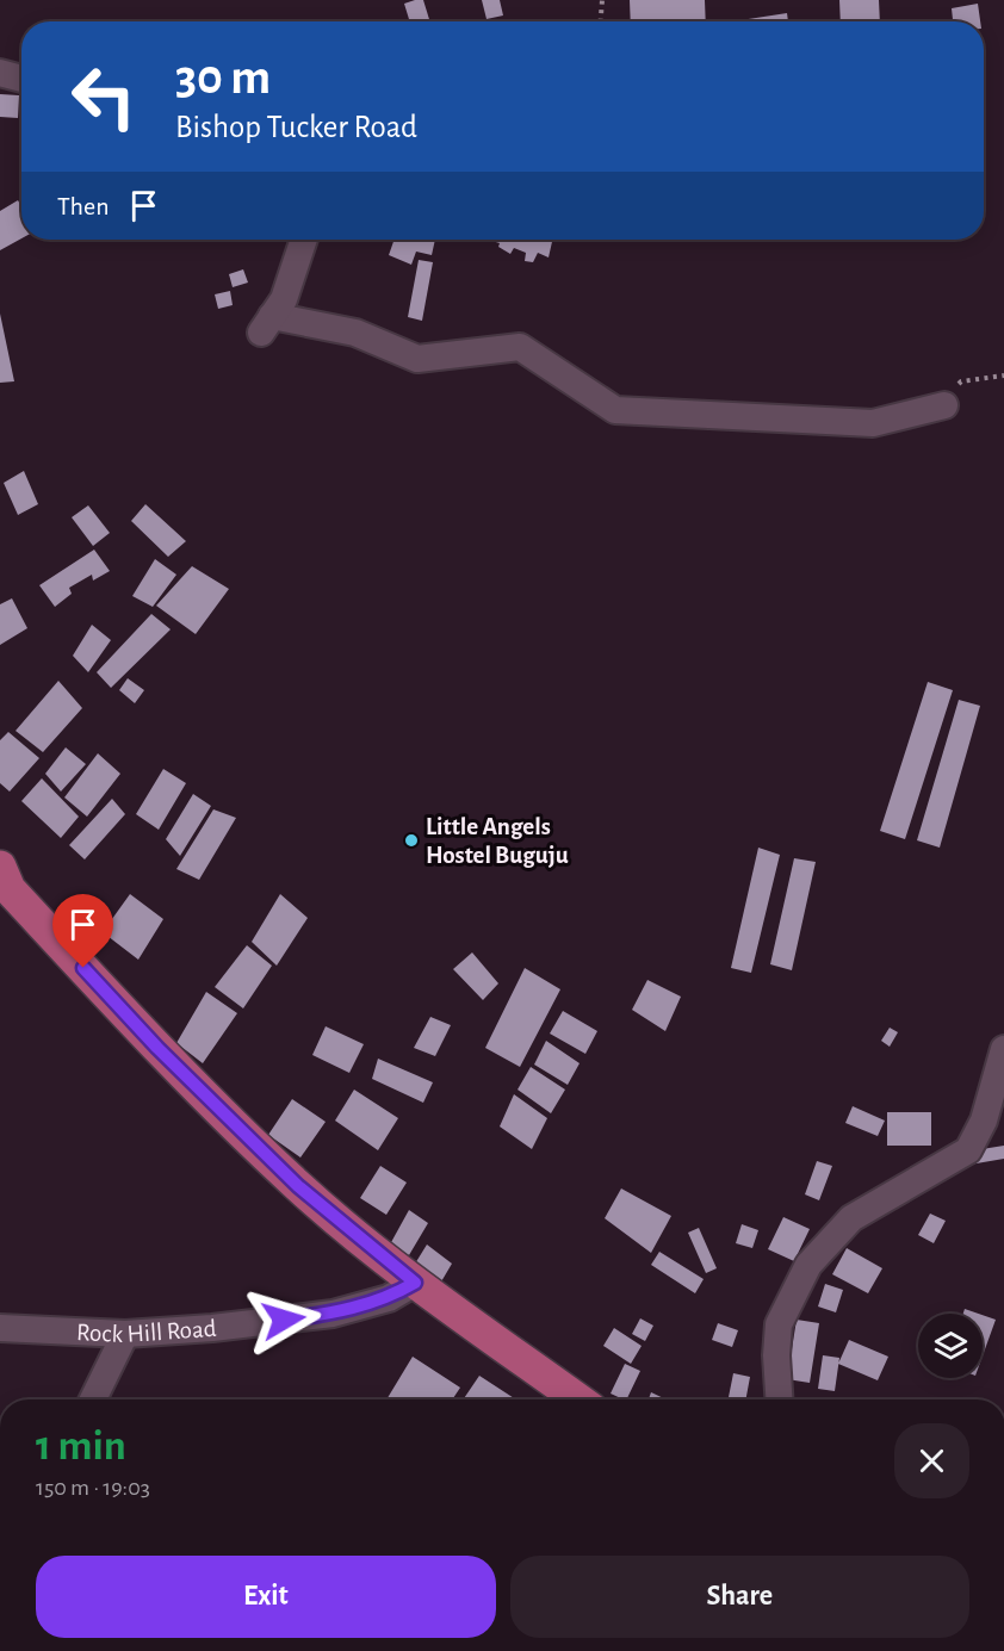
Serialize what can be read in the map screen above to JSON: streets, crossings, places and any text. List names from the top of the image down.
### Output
{
  "streets": {
    "street": ["Rock Hill Road"]
  },
  "places": ["Little Angels Hostel Buguju"],
  "page": {
    "turn": ["30 m", "Bishop Tucker Road"],
    "then": "Then",
    "heading": ["1 min", "150 m · 19:03"],
    "buttons": ["Exit", "Share"]
  }
}
